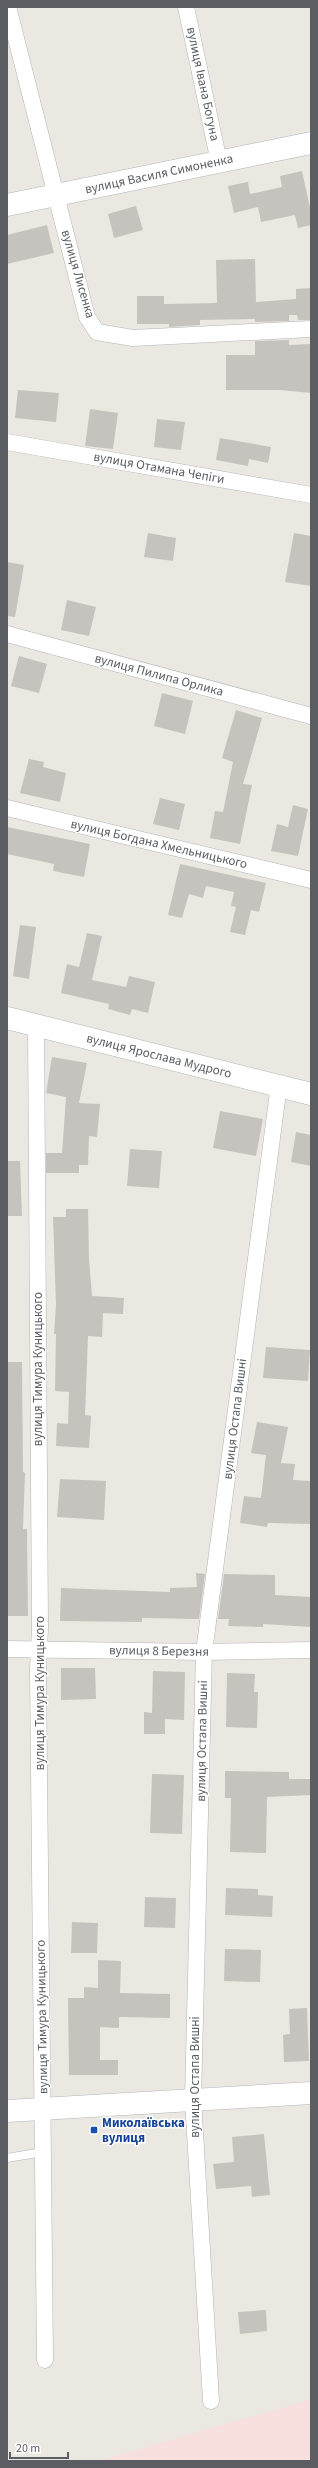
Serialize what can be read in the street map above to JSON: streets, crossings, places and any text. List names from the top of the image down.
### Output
{
  "streets": {
    "street": [
      "вулиця Івана Богуна",
      "вулиця Василя Симоненка",
      "вулиця Лисенка",
      "вулиця Отамана Чепіги",
      "вулиця Пилипа Орлика",
      "вулиця Богдана Хмельницького",
      "вулиця Ярослава Мудрого",
      "вулиця Тимура Куницького",
      "вулиця Остапа Вишні",
      "вулиця 8 Березня"
    ]
  },
  "crossings": [
    ["вулиця Івана Богуна", "вулиця Василя Симоненка"],
    ["вулиця Василя Симоненка", "вулиця Лисенка"],
    ["вулиця Ярослава Мудрого", "вулиця Тимура Куницького"],
    ["вулиця Ярослава Мудрого", "вулиця Остапа Вишні"],
    ["вулиця Тимура Куницького", "вулиця 8 Березня"],
    ["вулиця Остапа Вишні", "вулиця 8 Березня"]
  ],
  "places": {
    "transit": ["Миколаївська вулиця"]
  },
  "scale_bar": "20 m"
}
